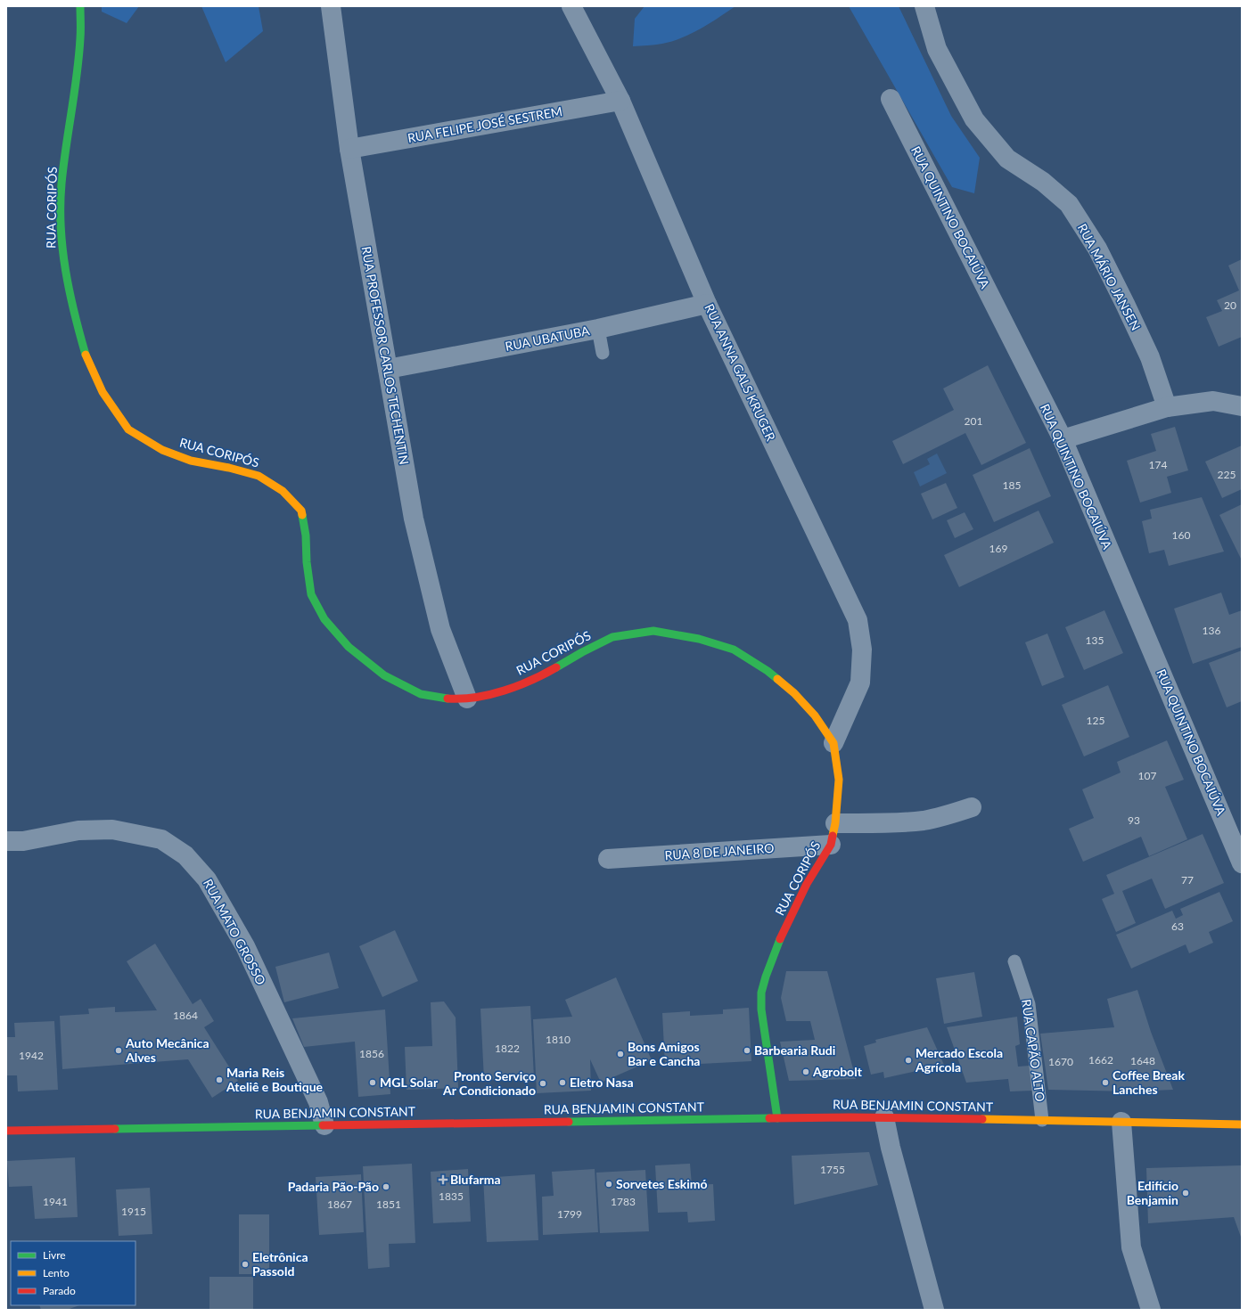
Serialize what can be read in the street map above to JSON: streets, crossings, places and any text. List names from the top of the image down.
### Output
{
  "streets": {
    "street": [
      "RUA FELIPE JOSÉ SESTREM",
      "RUA CORIPÓS",
      "RUA QUINTINO BOCAIÚVA",
      "RUA MÁRIO JANSEN",
      "RUA UBATUBA",
      "RUA PROFESSOR CARLOS TECHENTIN",
      "RUA ANNA GALS KRUGER",
      "RUA 8 DE JANEIRO",
      "RUA MATO GROSSO",
      "RUA BENJAMIN CONSTANT"
    ],
    "lane": ["RUA CAPÃO ALTO"]
  },
  "crossings": [
    ["RUA FELIPE JOSÉ SESTREM", "RUA PROFESSOR CARLOS TECHENTIN"],
    ["RUA FELIPE JOSÉ SESTREM", "RUA ANNA GALS KRUGER"],
    ["RUA CORIPÓS", "RUA PROFESSOR CARLOS TECHENTIN"],
    ["RUA CORIPÓS", "RUA ANNA GALS KRUGER"],
    ["RUA CORIPÓS", "RUA 8 DE JANEIRO"],
    ["RUA CORIPÓS", "RUA BENJAMIN CONSTANT"],
    ["RUA UBATUBA", "RUA PROFESSOR CARLOS TECHENTIN"],
    ["RUA UBATUBA", "RUA ANNA GALS KRUGER"],
    ["RUA MATO GROSSO", "RUA BENJAMIN CONSTANT"],
    ["RUA CAPÃO ALTO", "RUA BENJAMIN CONSTANT"]
  ],
  "places": {
    "other": [
      "Auto Mecânica Alves",
      "Barbearia Rudi",
      "Bons Amigos Bar e Cancha",
      "Mercado Escola Agrícola",
      "Agrobolt",
      "Maria Reis Ateliê e Boutique",
      "MGL Solar",
      "Eletro Nasa",
      "Coffee Break Lanches",
      "Pronto Serviço Ar Condicionado",
      "Sorvetes Eskimó",
      "Padaria Pão-Pão",
      "Edifício Benjamin",
      "Eletrônica Passold"
    ],
    "health": ["Blufarma"]
  },
  "house_numbers": [
    "20",
    "201",
    "174",
    "225",
    "185",
    "160",
    "169",
    "136",
    "135",
    "125",
    "107",
    "93",
    "77",
    "63",
    "1864",
    "1810",
    "1822",
    "1856",
    "1942",
    "1662",
    "1648",
    "1670",
    "1755",
    "1835",
    "1941",
    "1783",
    "1867",
    "1851",
    "1915",
    "1799"
  ],
  "legend": ["Livre", "Lento", "Parado"]
}
